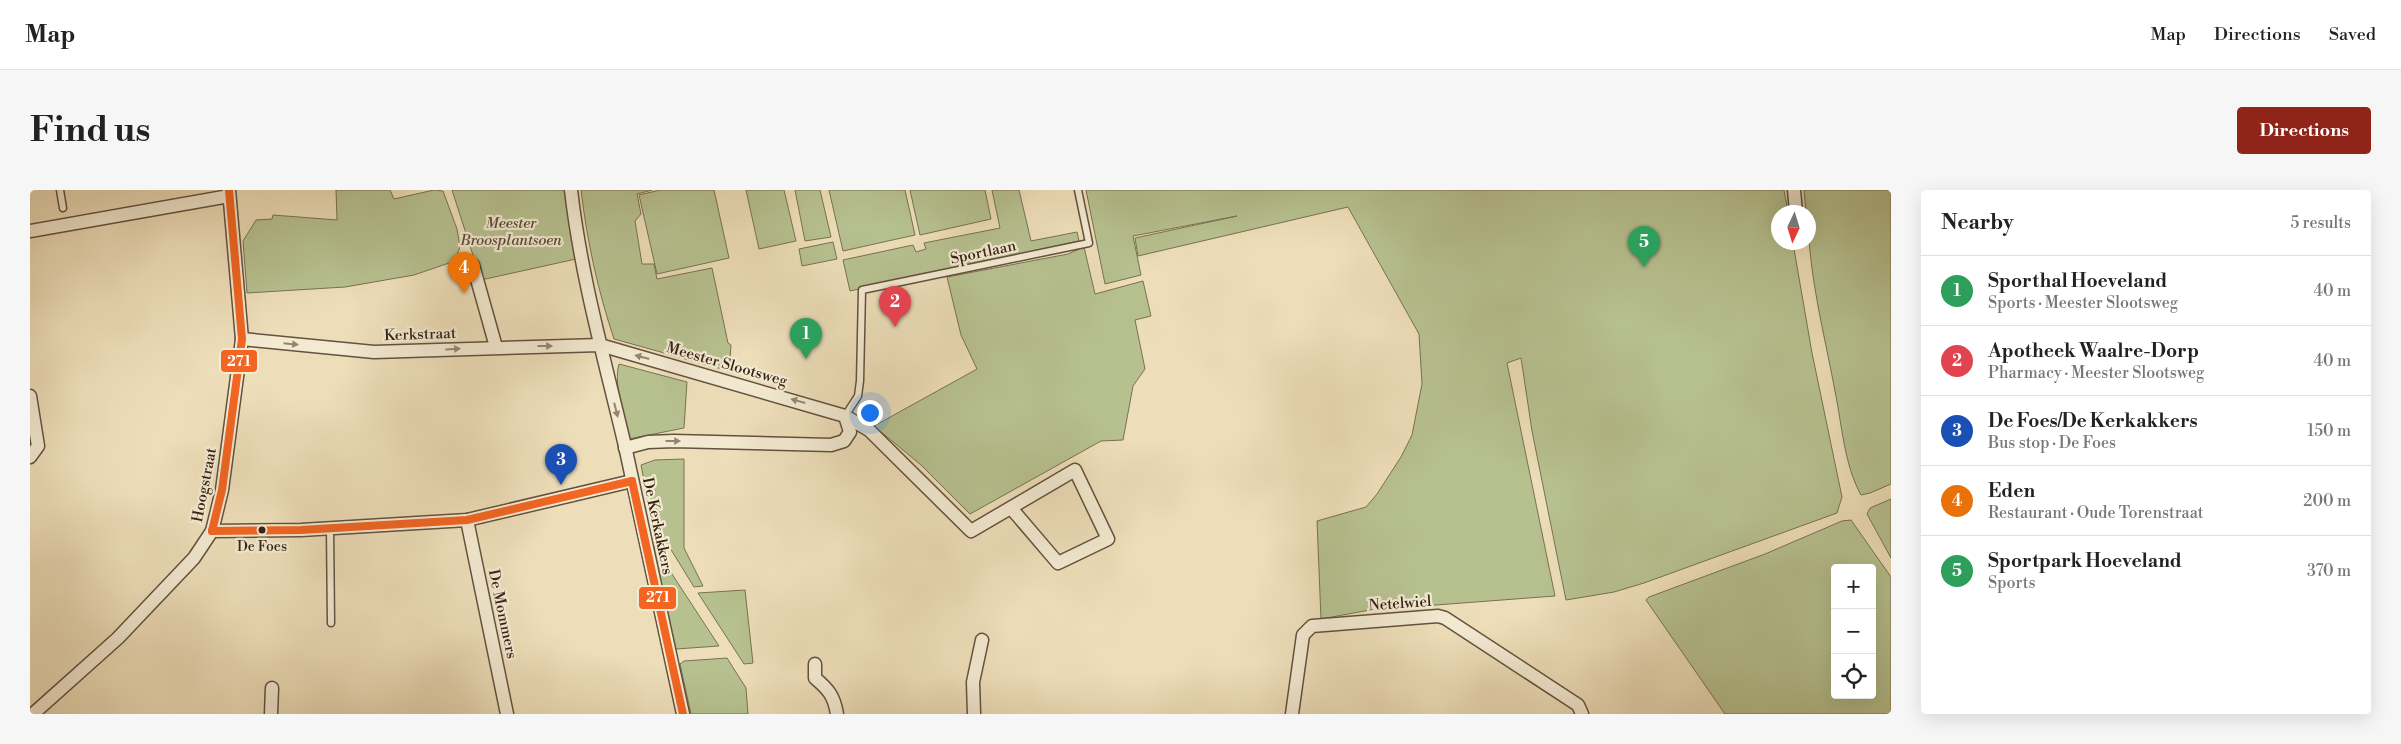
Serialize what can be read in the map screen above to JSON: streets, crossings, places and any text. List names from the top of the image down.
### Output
{
  "streets": {
    "street": [
      "Kerkstraat",
      "Meester Slootsweg",
      "Hoogstraat",
      "De Kerkakkers",
      "Netelwiel",
      "De Mommers"
    ],
    "lane": ["Sportlaan"]
  },
  "crossings": [
    ["Sportlaan", "Meester Slootsweg"],
    ["Kerkstraat", "Meester Slootsweg"],
    ["Kerkstraat", "Hoogstraat"],
    ["Kerkstraat", "De Kerkakkers"],
    ["Meester Slootsweg", "De Kerkakkers"]
  ],
  "one_way": ["Kerkstraat", "Meester Slootsweg"],
  "parks": ["Meester Broosplantsoen"],
  "places": ["De Foes"],
  "lines": ["transit line 271"],
  "north": "bottom",
  "page": {
    "header": "Map",
    "nav": ["Map", "Directions", "Saved"],
    "buttons": "Directions",
    "title": "Find us",
    "heading": ["Nearby", "5 results"],
    "pins": [
      "5",
      "4",
      "2",
      "1",
      "3"
    ],
    "list": [
      {
        "mark": "1",
        "name": "Sporthal Hoeveland",
        "note": "Sports · Meester Slootsweg",
        "value": "40 m"
      },
      {
        "mark": "2",
        "name": "Apotheek Waalre-Dorp",
        "note": "Pharmacy · Meester Slootsweg",
        "value": "40 m"
      },
      {
        "mark": "3",
        "name": "De Foes/De Kerkakkers",
        "note": "Bus stop · De Foes",
        "value": "150 m"
      },
      {
        "mark": "4",
        "name": "Eden",
        "note": "Restaurant · Oude Torenstraat",
        "value": "200 m"
      },
      {
        "mark": "5",
        "name": "Sportpark Hoeveland",
        "note": "Sports",
        "value": "370 m"
      }
    ],
    "map_buttons": ["+", "−"]
  }
}
